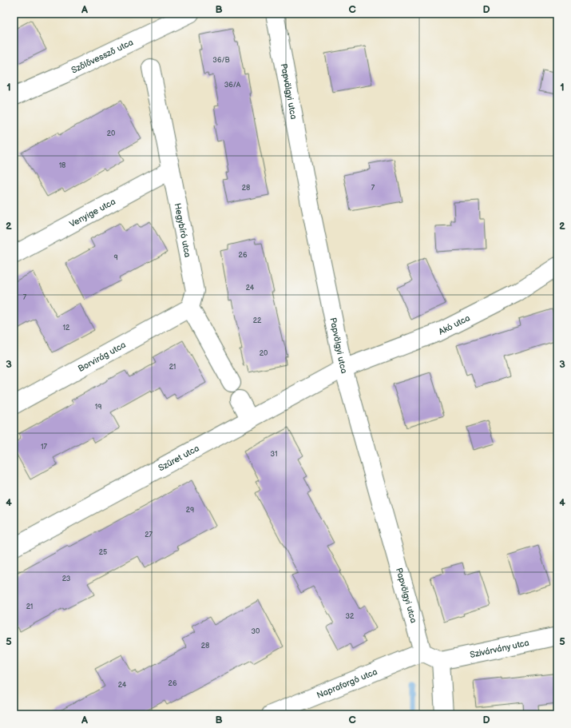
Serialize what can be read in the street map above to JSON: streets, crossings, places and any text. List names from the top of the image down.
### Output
{
  "streets": {
    "street": [
      "Szőlővessző utca",
      "Papvölgyi utca",
      "Venyige utca",
      "Hegybíró utca",
      "Akó utca",
      "Borvirág utca",
      "Szüret utca",
      "Szivárvány utca",
      "Napraforgó utca"
    ]
  },
  "crossings": [
    ["Papvölgyi utca", "Akó utca"],
    ["Papvölgyi utca", "Szüret utca"],
    ["Papvölgyi utca", "Napraforgó utca"],
    ["Venyige utca", "Hegybíró utca"],
    ["Hegybíró utca", "Borvirág utca"],
    ["Akó utca", "Szüret utca"]
  ],
  "house_numbers": [
    "36/B",
    "36/A",
    "20",
    "18",
    "28",
    "7",
    "26",
    "9",
    "24",
    "7",
    "22",
    "12",
    "20",
    "21",
    "19",
    "17",
    "31",
    "29",
    "27",
    "25",
    "23",
    "21",
    "32",
    "30",
    "28",
    "26",
    "24"
  ],
  "grid": {
    "columns": [
      "A",
      "B",
      "C",
      "D"
    ],
    "rows": [
      "1",
      "2",
      "3",
      "4",
      "5"
    ]
  }
}
